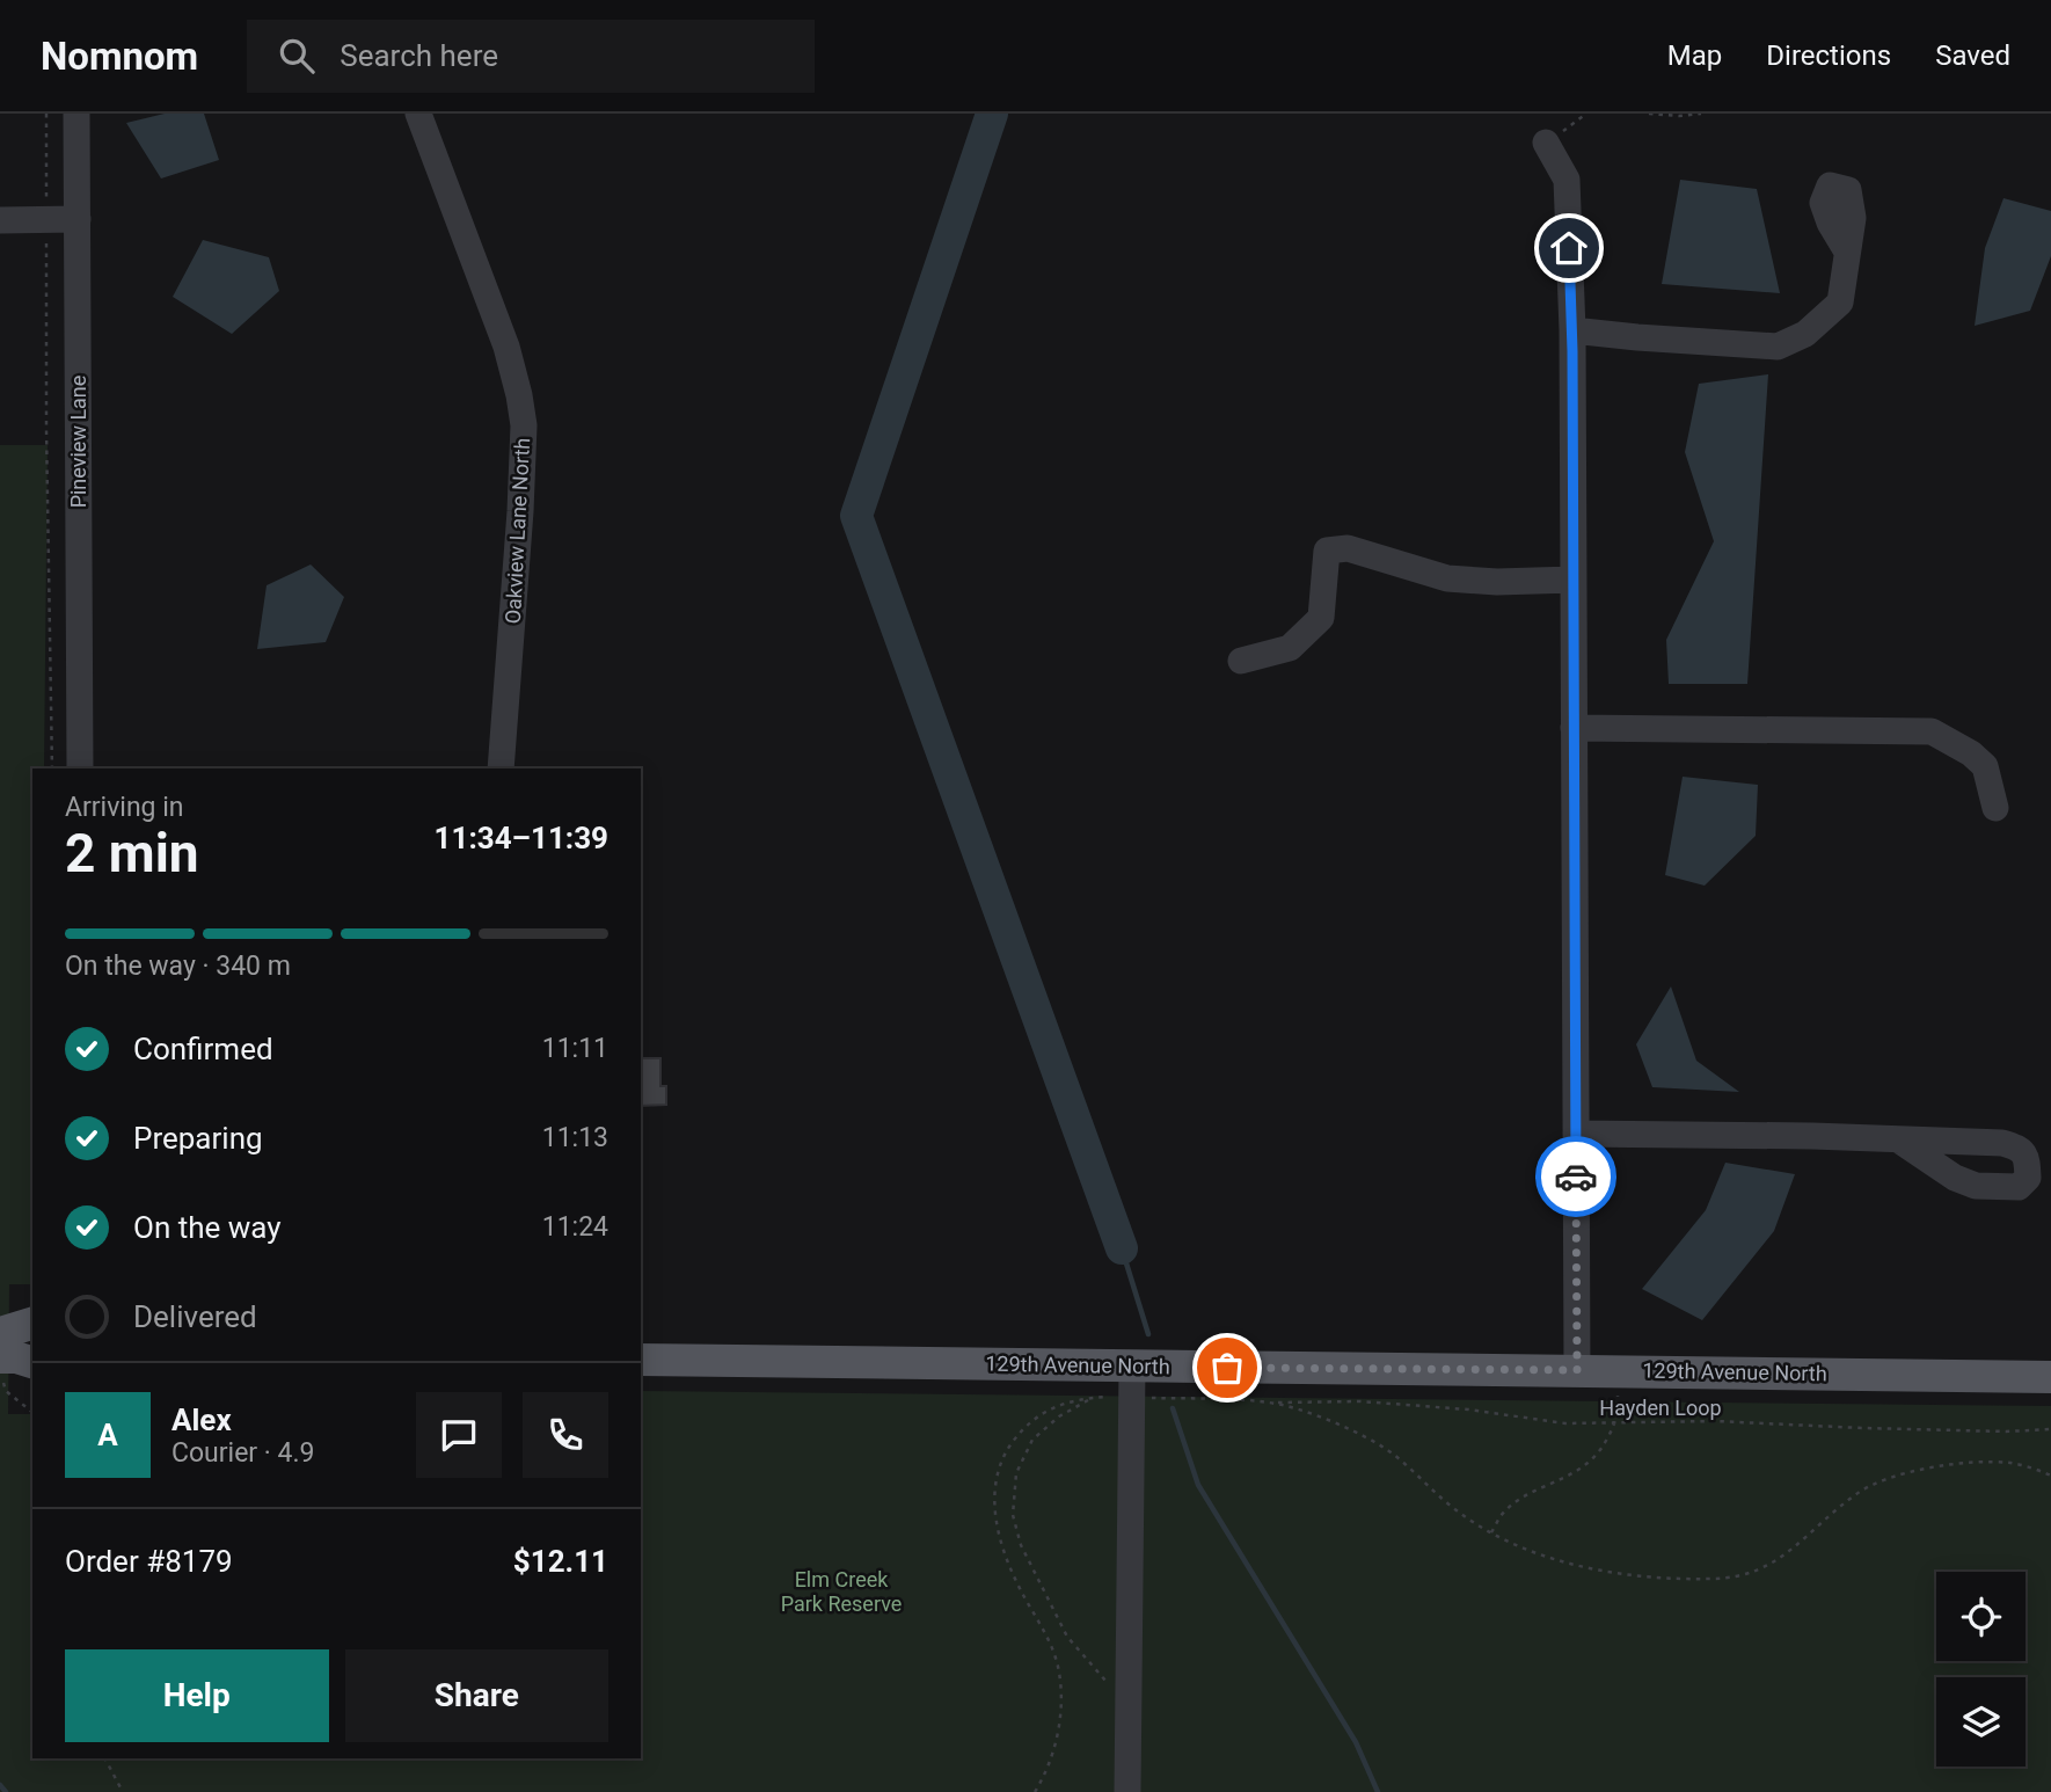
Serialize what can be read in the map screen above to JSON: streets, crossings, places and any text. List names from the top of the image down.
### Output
{
  "streets": {
    "main road": ["129th Avenue North"],
    "street": ["Pineview Lane", "Oakview Lane North"],
    "path": ["Hayden Loop"]
  },
  "parks": ["Elm Creek Park Reserve"],
  "page": {
    "header": "Nomnom",
    "search": "Search here",
    "nav": ["Map", "Directions", "Saved"],
    "heading": ["2 min", "Arriving in", "11:34–11:39"],
    "panel": [
      "Alex",
      "Courier · 4.9",
      "Order #8179",
      "$12.11"
    ],
    "bar": "On the way · 340 m",
    "list": [
      ["Confirmed", "11:11"],
      ["Preparing", "11:13"],
      ["On the way", "11:24"],
      "Delivered"
    ],
    "round": "A",
    "buttons": ["Help", "Share"]
  }
}
